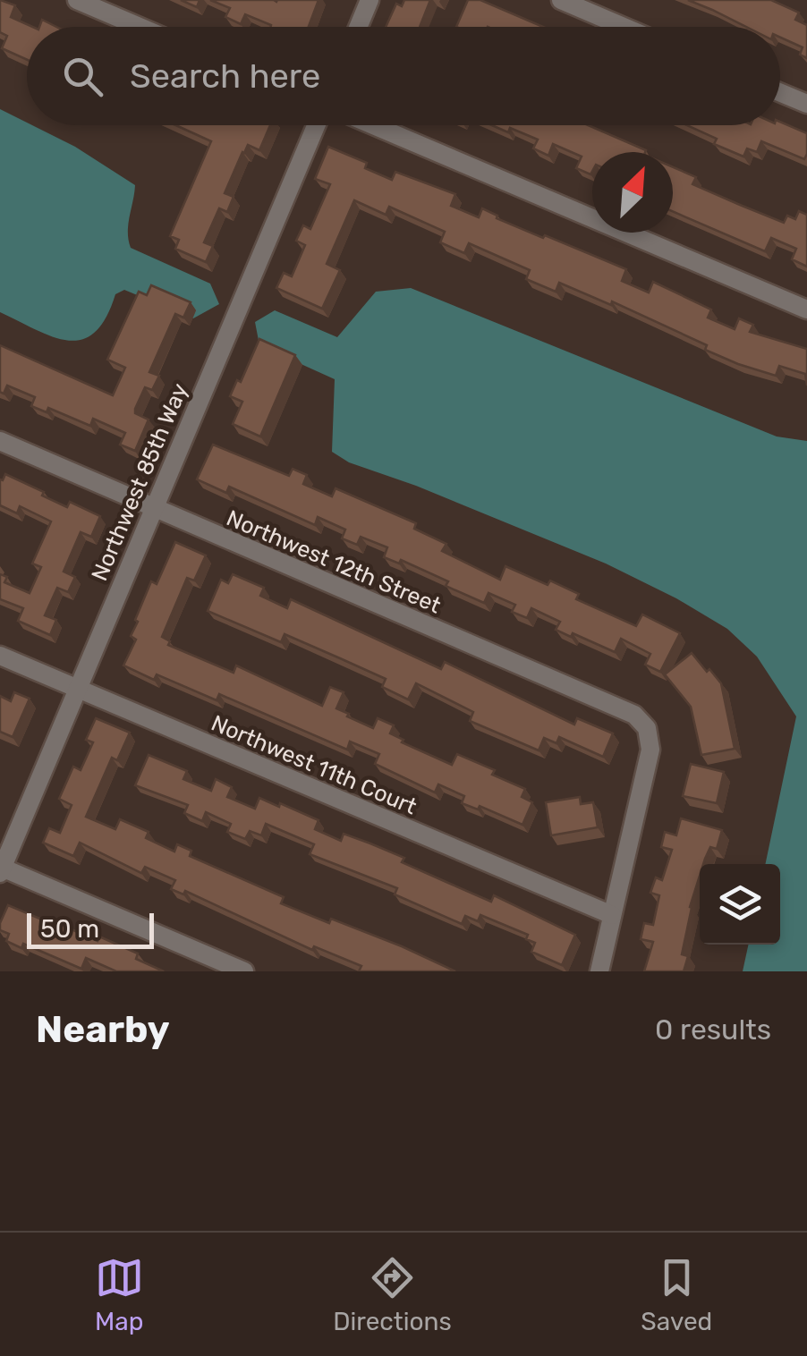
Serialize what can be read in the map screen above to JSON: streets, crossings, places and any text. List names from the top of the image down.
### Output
{
  "streets": {
    "street": ["Northwest 85th Way", "Northwest 12th Street", "Northwest 11th Court"]
  },
  "crossings": [
    ["Northwest 85th Way", "Northwest 12th Street"],
    ["Northwest 85th Way", "Northwest 11th Court"],
    ["Northwest 12th Street", "Northwest 11th Court"]
  ],
  "scale_bar": "50 m",
  "north": "top right",
  "page": {
    "search": "Search here",
    "scale": "50 m",
    "heading": ["Nearby", "0 results"],
    "nav": ["Map", "Directions", "Saved"]
  }
}
